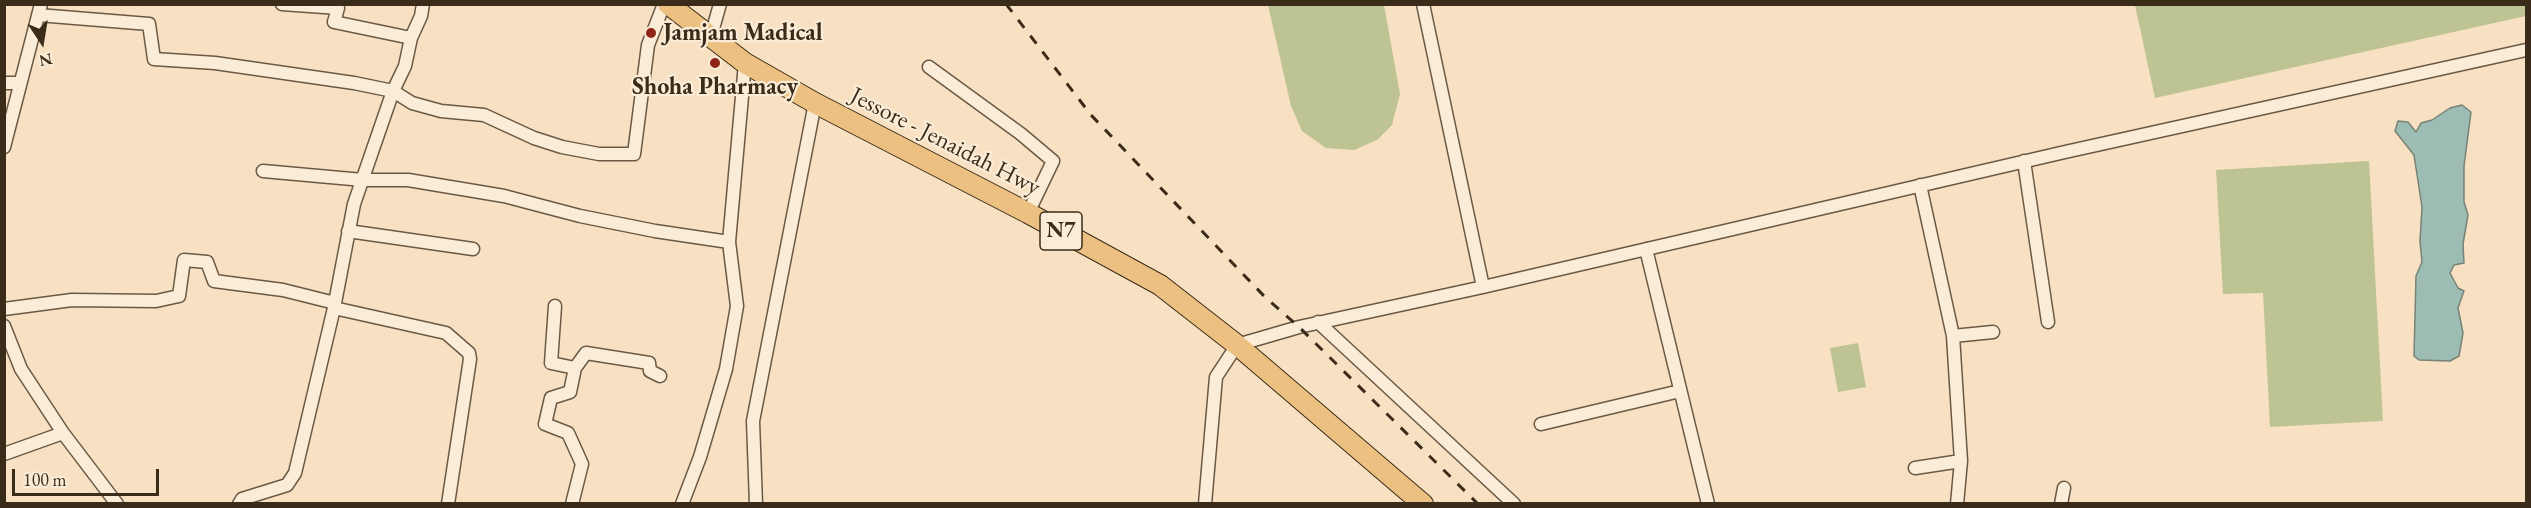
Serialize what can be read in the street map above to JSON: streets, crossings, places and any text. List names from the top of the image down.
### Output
{
  "streets": {
    "highway": ["Jessore - Jenaidah Hwy", "N7"]
  },
  "places": ["Jamjam Madical", "Shoha Pharmacy"],
  "scale_bar": "100 m",
  "north": "bottom"
}
